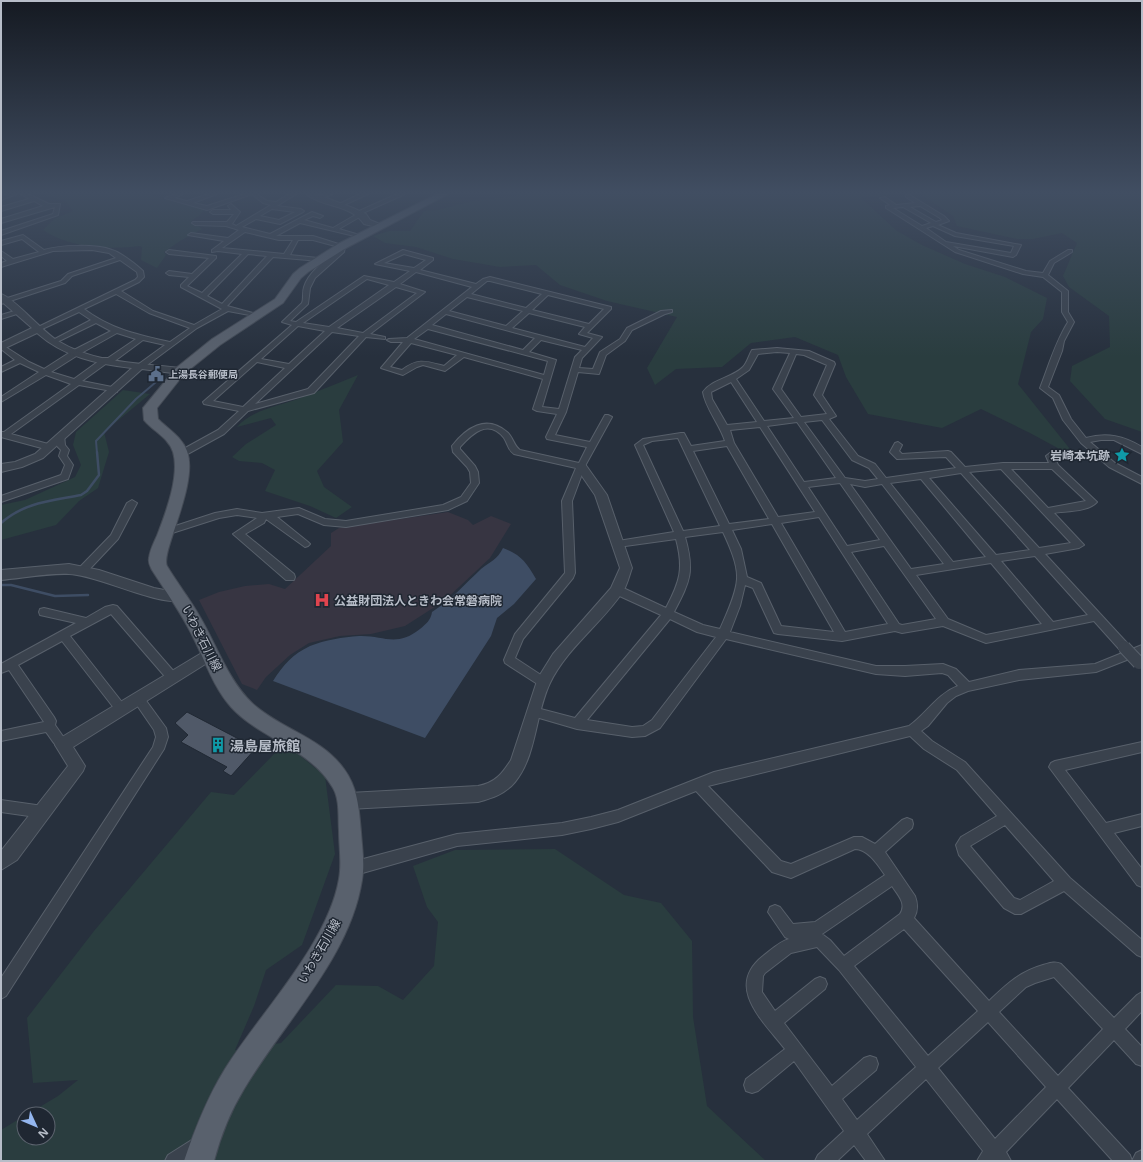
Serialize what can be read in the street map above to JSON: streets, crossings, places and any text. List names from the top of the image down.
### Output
{
  "streets": {
    "main road": ["いわき石川線"]
  },
  "places": {
    "public building": ["上湯長谷郵便局"],
    "place": ["岩崎本坑跡"],
    "hospital": ["公益財団法人ときわ会常磐病院"],
    "building": ["湯島屋旅館"]
  },
  "north": "bottom right"
}
